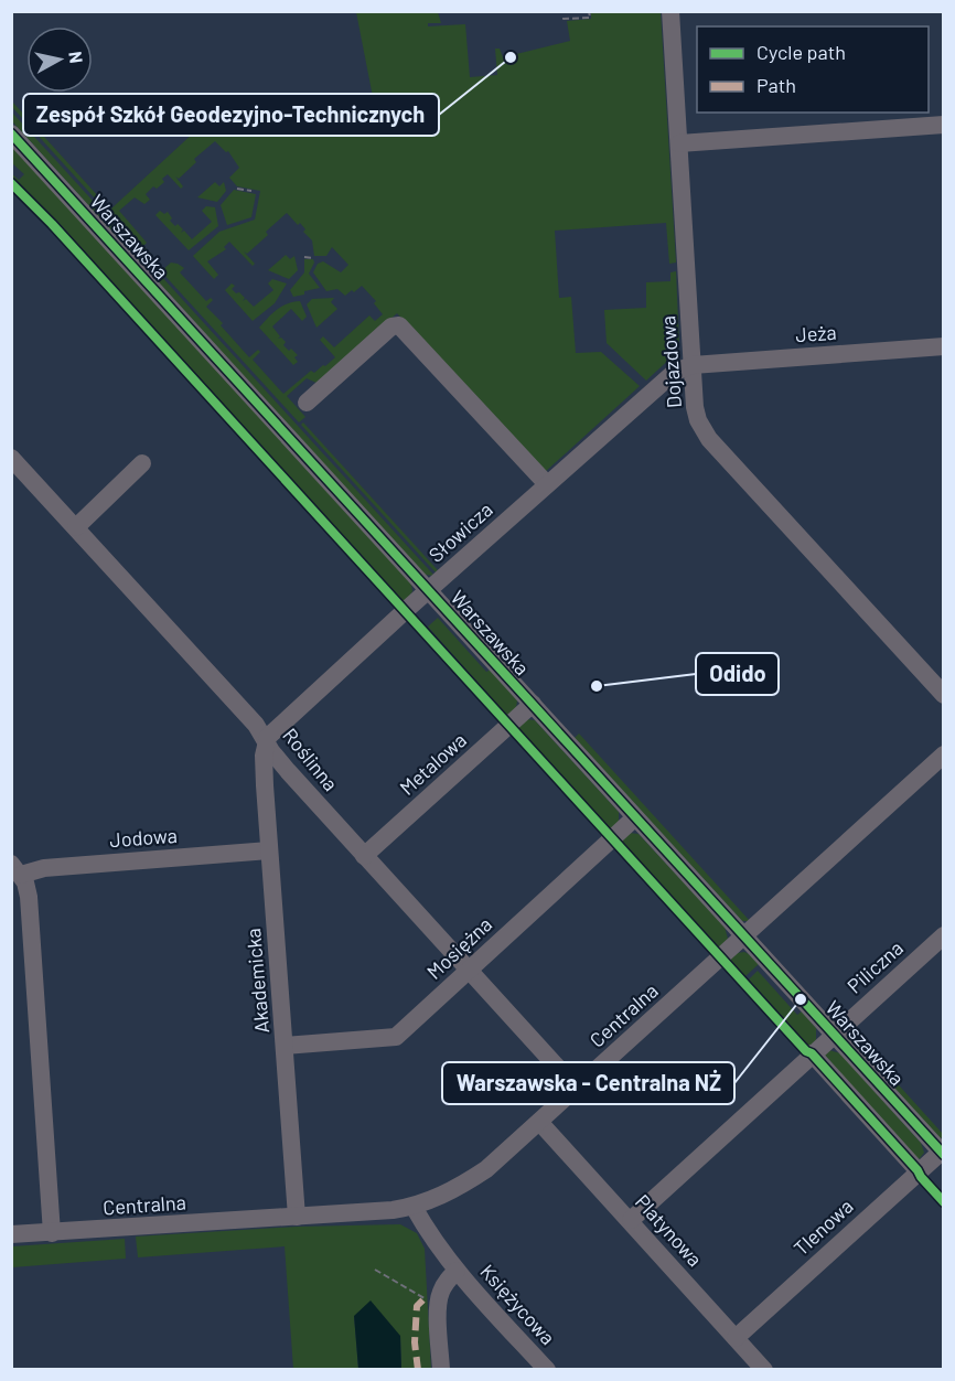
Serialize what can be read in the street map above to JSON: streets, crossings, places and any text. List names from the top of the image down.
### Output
{
  "streets": {
    "street": [
      "Warszawska",
      "Jeża",
      "Dojazdowa",
      "Słowicza",
      "Roślinna",
      "Metalowa",
      "Jodowa",
      "Mosiężna",
      "Piliczna",
      "Akademicka",
      "Centralna",
      "Tlenowa",
      "Platynowa",
      "Księżycowa"
    ]
  },
  "crossings": [
    ["Warszawska", "Słowicza"],
    ["Warszawska", "Metalowa"],
    ["Warszawska", "Mosiężna"],
    ["Warszawska", "Piliczna"],
    ["Warszawska", "Centralna"],
    ["Warszawska", "Tlenowa"],
    ["Jeża", "Dojazdowa"],
    ["Jeża", "Słowicza"],
    ["Dojazdowa", "Słowicza"],
    ["Słowicza", "Roślinna"],
    ["Słowicza", "Akademicka"],
    ["Roślinna", "Metalowa"],
    ["Roślinna", "Mosiężna"],
    ["Roślinna", "Akademicka"],
    ["Roślinna", "Centralna"],
    ["Jodowa", "Akademicka"],
    ["Mosiężna", "Akademicka"],
    ["Piliczna", "Platynowa"],
    ["Akademicka", "Centralna"],
    ["Centralna", "Platynowa"],
    ["Centralna", "Księżycowa"],
    ["Tlenowa", "Platynowa"]
  ],
  "places": ["Zespół Szkół Geodezyjno-Technicznych", "Odido", "Warszawska - Centralna NŻ"],
  "legend": ["Cycle path", "Path"],
  "north": "right"
}
